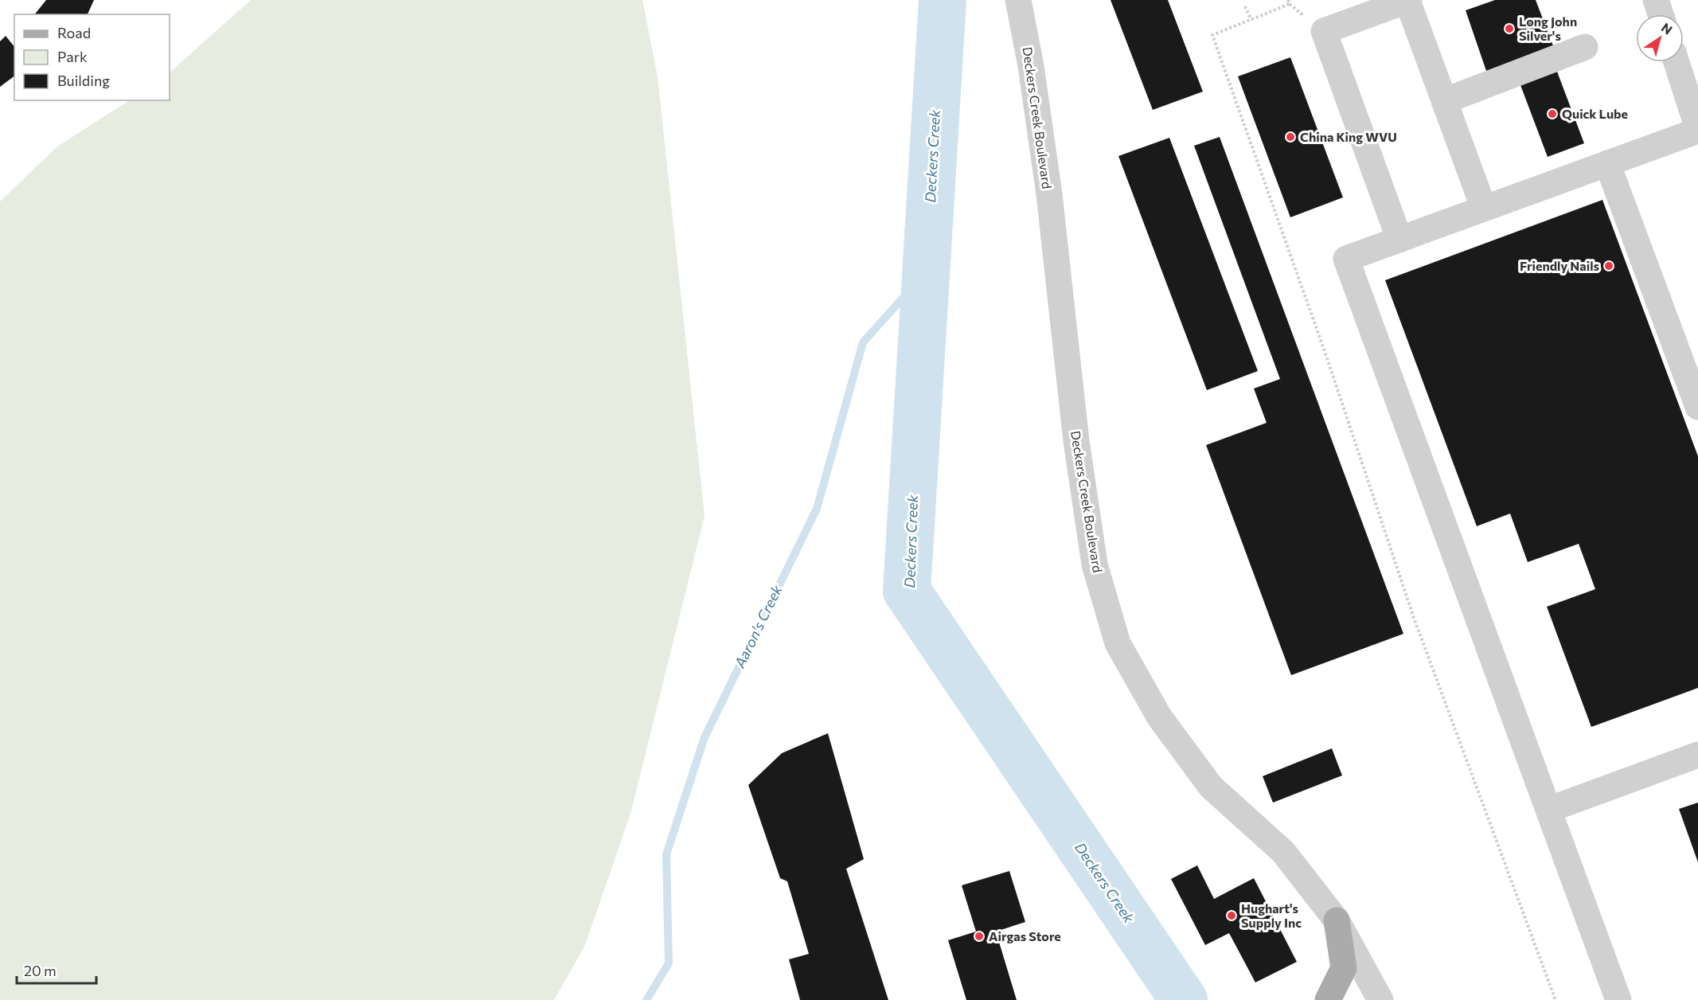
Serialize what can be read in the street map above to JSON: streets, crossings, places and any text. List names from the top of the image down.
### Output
{
  "streets": {
    "street": ["Deckers Creek Boulevard"]
  },
  "water": ["Deckers Creek", "Aaron's Creek"],
  "places": [
    "Long John Silver's",
    "Quick Lube",
    "China King WVU",
    "Friendly Nails",
    "Hughart's Supply Inc",
    "Airgas Store"
  ],
  "legend": ["Road", "Park", "Building"],
  "scale_bar": "20 m",
  "north": "top right"
}
